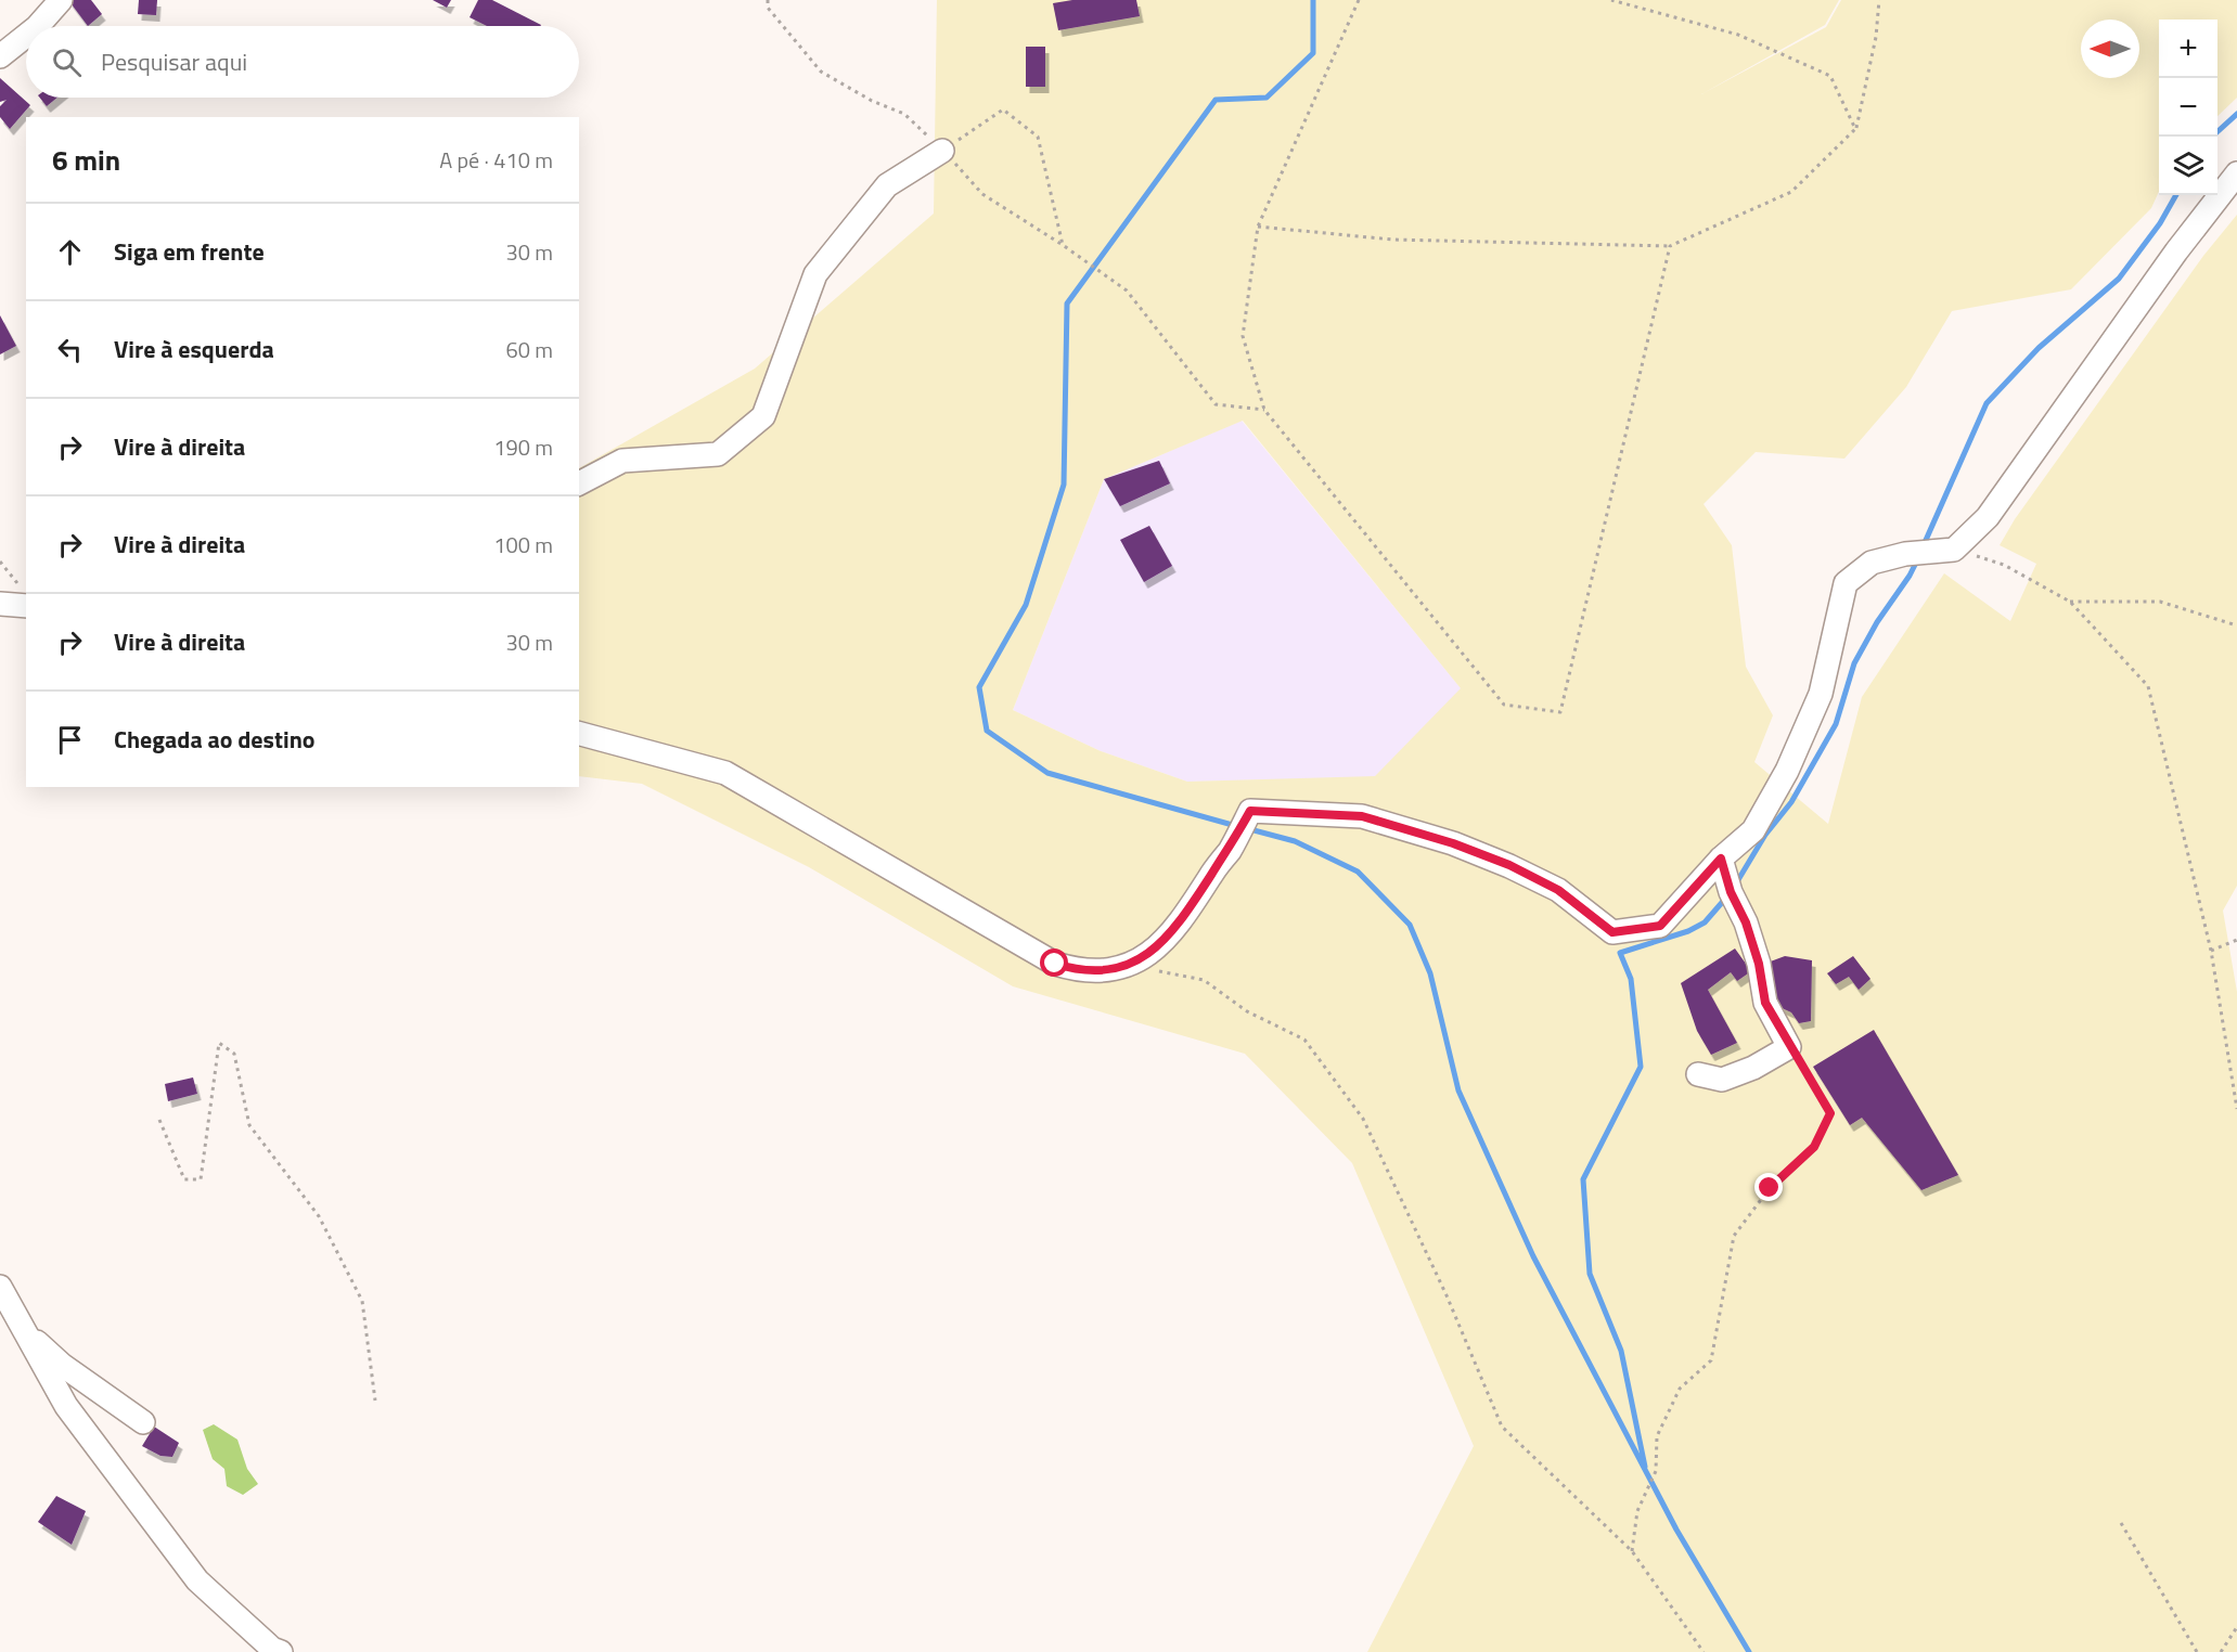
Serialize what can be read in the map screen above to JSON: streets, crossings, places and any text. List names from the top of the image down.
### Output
{
  "north": "left",
  "page": {
    "map_buttons": ["+", "−"],
    "search": "Pesquisar aqui",
    "heading": ["6 min", "A pé · 410 m"],
    "list": [
      ["Siga em frente", "30 m"],
      ["Vire à esquerda", "60 m"],
      ["Vire à direita", "190 m"],
      ["Vire à direita", "100 m"],
      ["Vire à direita", "30 m"],
      "Chegada ao destino"
    ]
  }
}
